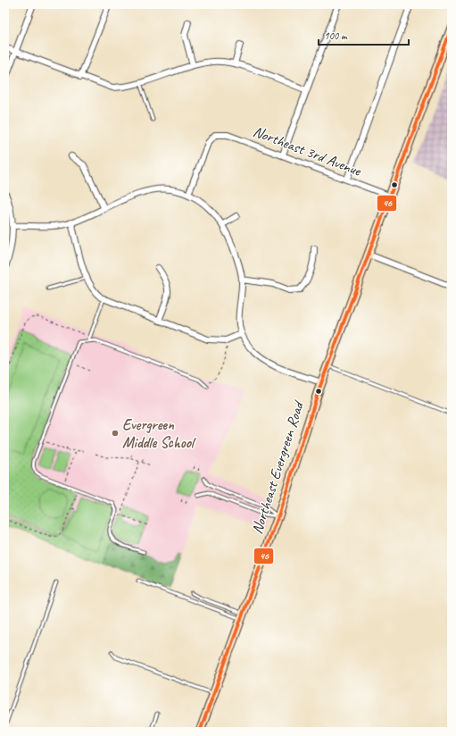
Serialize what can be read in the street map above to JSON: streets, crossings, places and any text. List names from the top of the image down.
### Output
{
  "streets": {
    "main road": ["Northeast Evergreen Road"],
    "street": ["Northeast 3rd Avenue"]
  },
  "crossings": [
    ["Northeast 3rd Avenue", "Northeast Evergreen Road"]
  ],
  "places": ["Evergreen Middle School"],
  "lines": ["transit line 46"],
  "scale_bar": "100 m"
}
